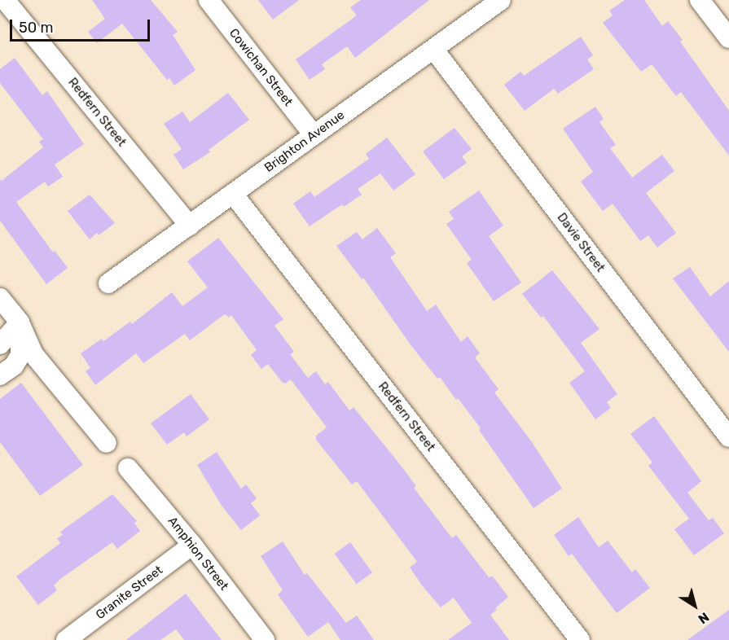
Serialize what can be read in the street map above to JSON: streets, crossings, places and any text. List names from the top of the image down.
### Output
{
  "streets": {
    "street": [
      "Cowichan Street",
      "Redfern Street",
      "Brighton Avenue",
      "Davie Street",
      "Amphion Street",
      "Granite Street"
    ]
  },
  "crossings": [
    ["Cowichan Street", "Brighton Avenue"],
    ["Redfern Street", "Brighton Avenue"],
    ["Brighton Avenue", "Davie Street"],
    ["Amphion Street", "Granite Street"]
  ],
  "scale_bar": "50 m",
  "north": "bottom right"
}
